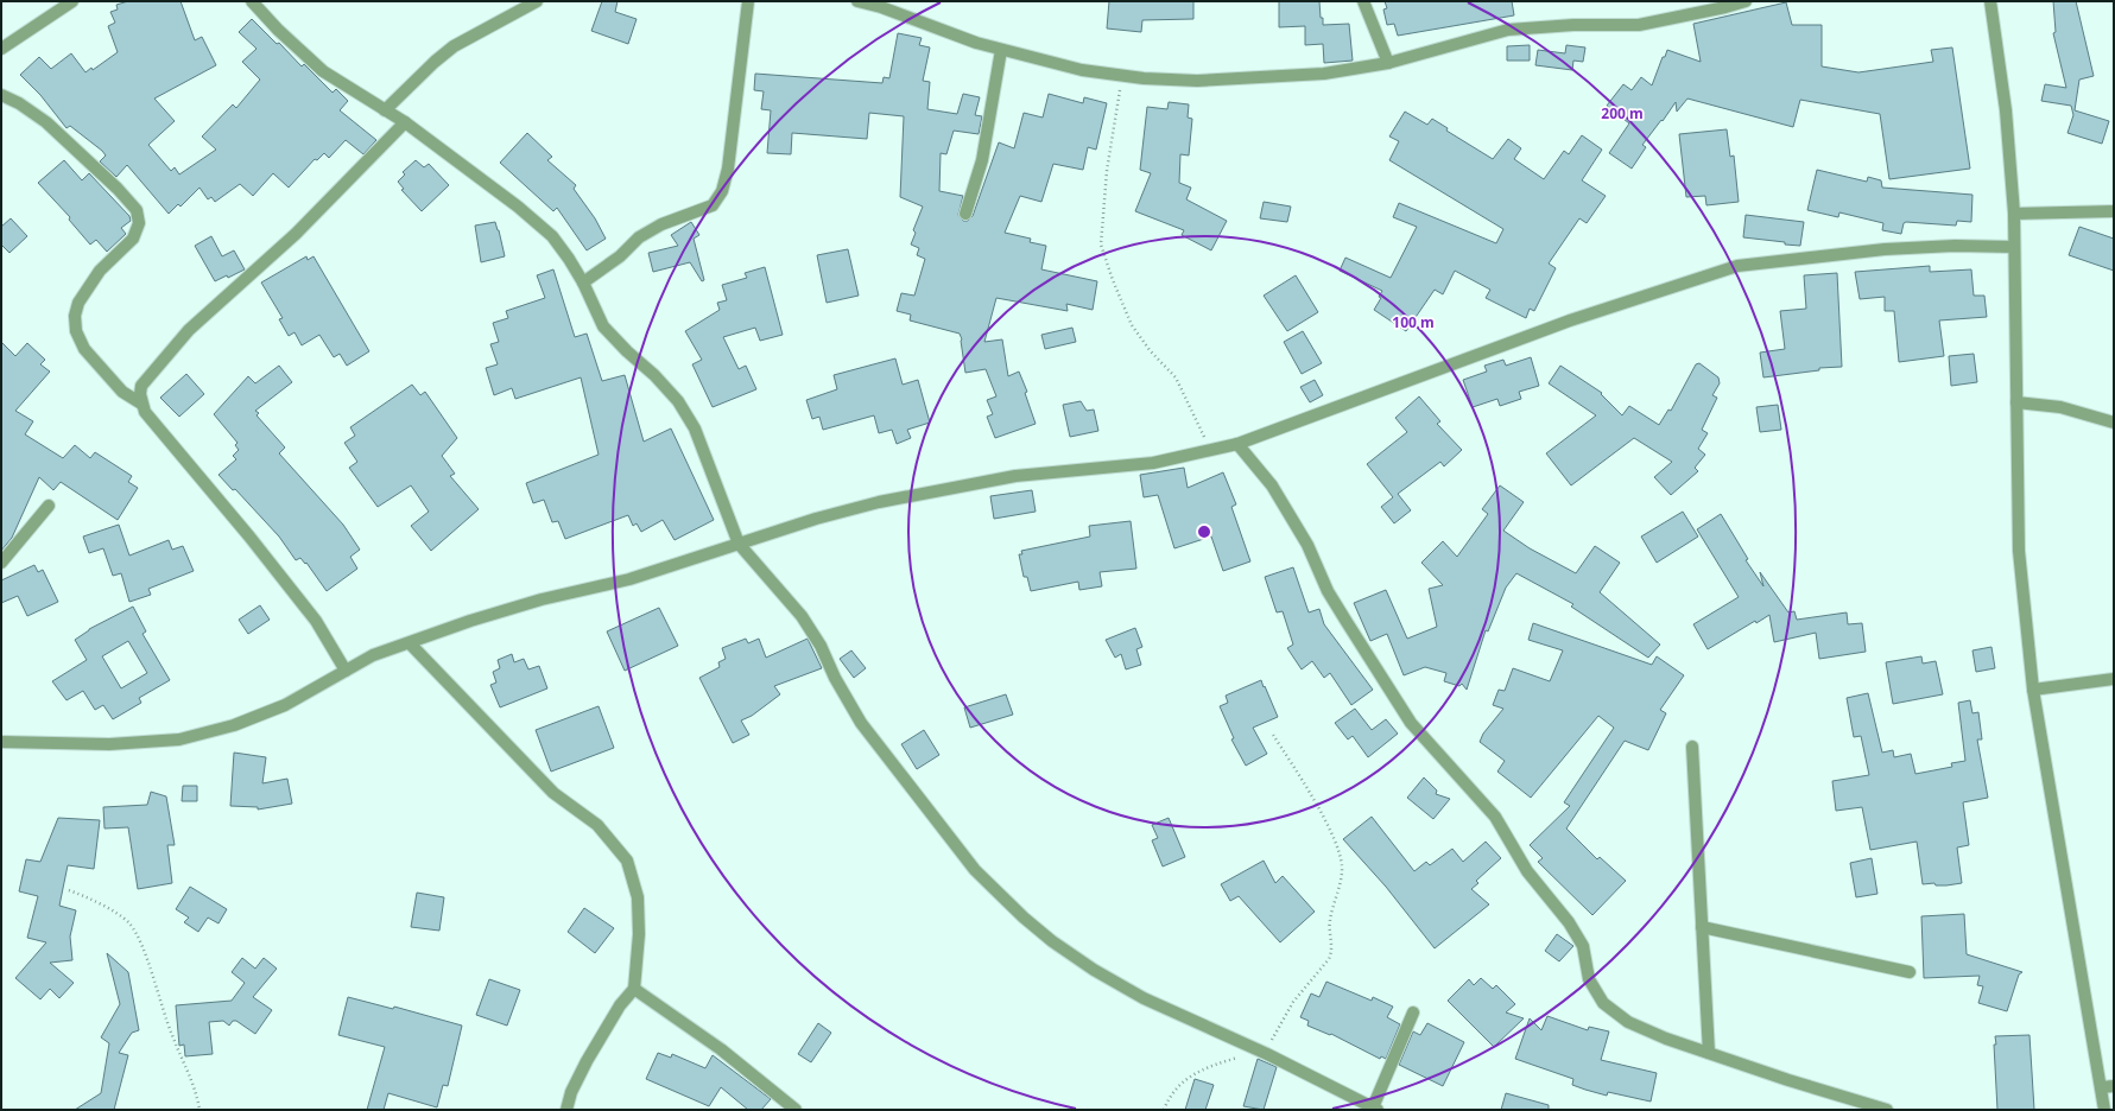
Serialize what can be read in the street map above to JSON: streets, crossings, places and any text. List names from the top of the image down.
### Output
{
  "rings": ["200 m", "100 m"]
}
